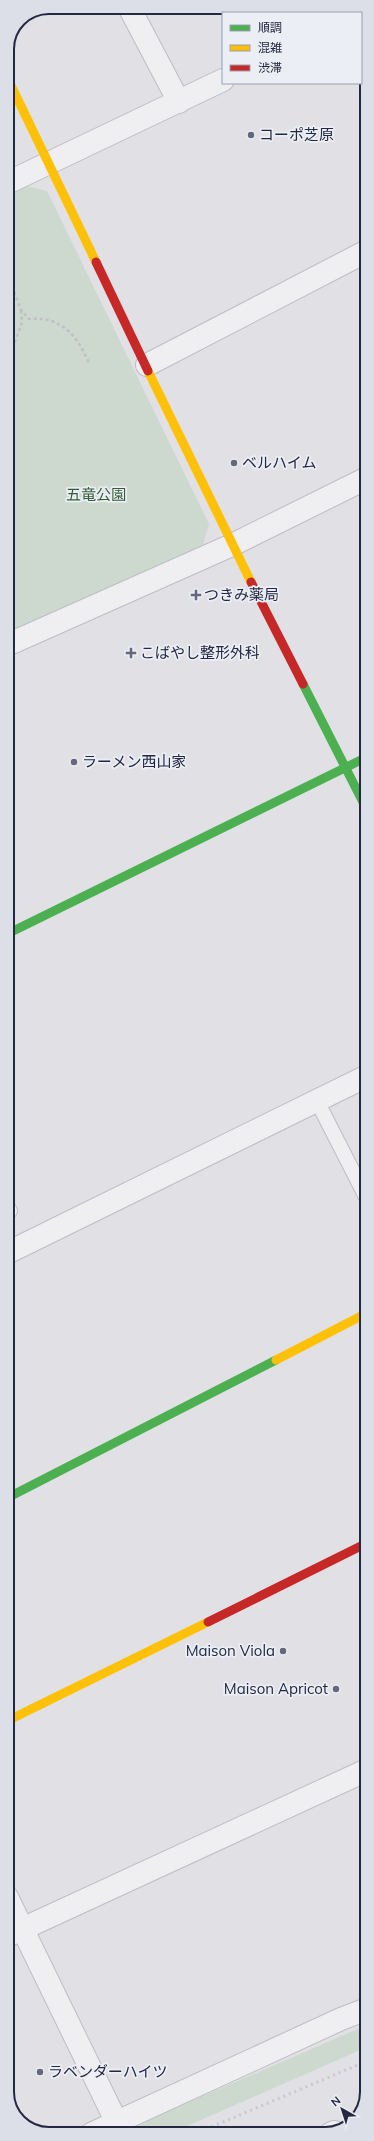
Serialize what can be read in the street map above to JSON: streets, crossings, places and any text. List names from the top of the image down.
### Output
{
  "parks": ["五竜公園"],
  "places": {
    "other": [
      "コーポ芝原",
      "ベルハイム",
      "ラーメン西山家",
      "Maison Viola",
      "Maison Apricot",
      "ラベンダーハイツ"
    ],
    "health": ["つきみ薬局", "こばやし整形外科"]
  },
  "legend": ["順調", "混雑", "渋滞"],
  "north": "top left"
}
